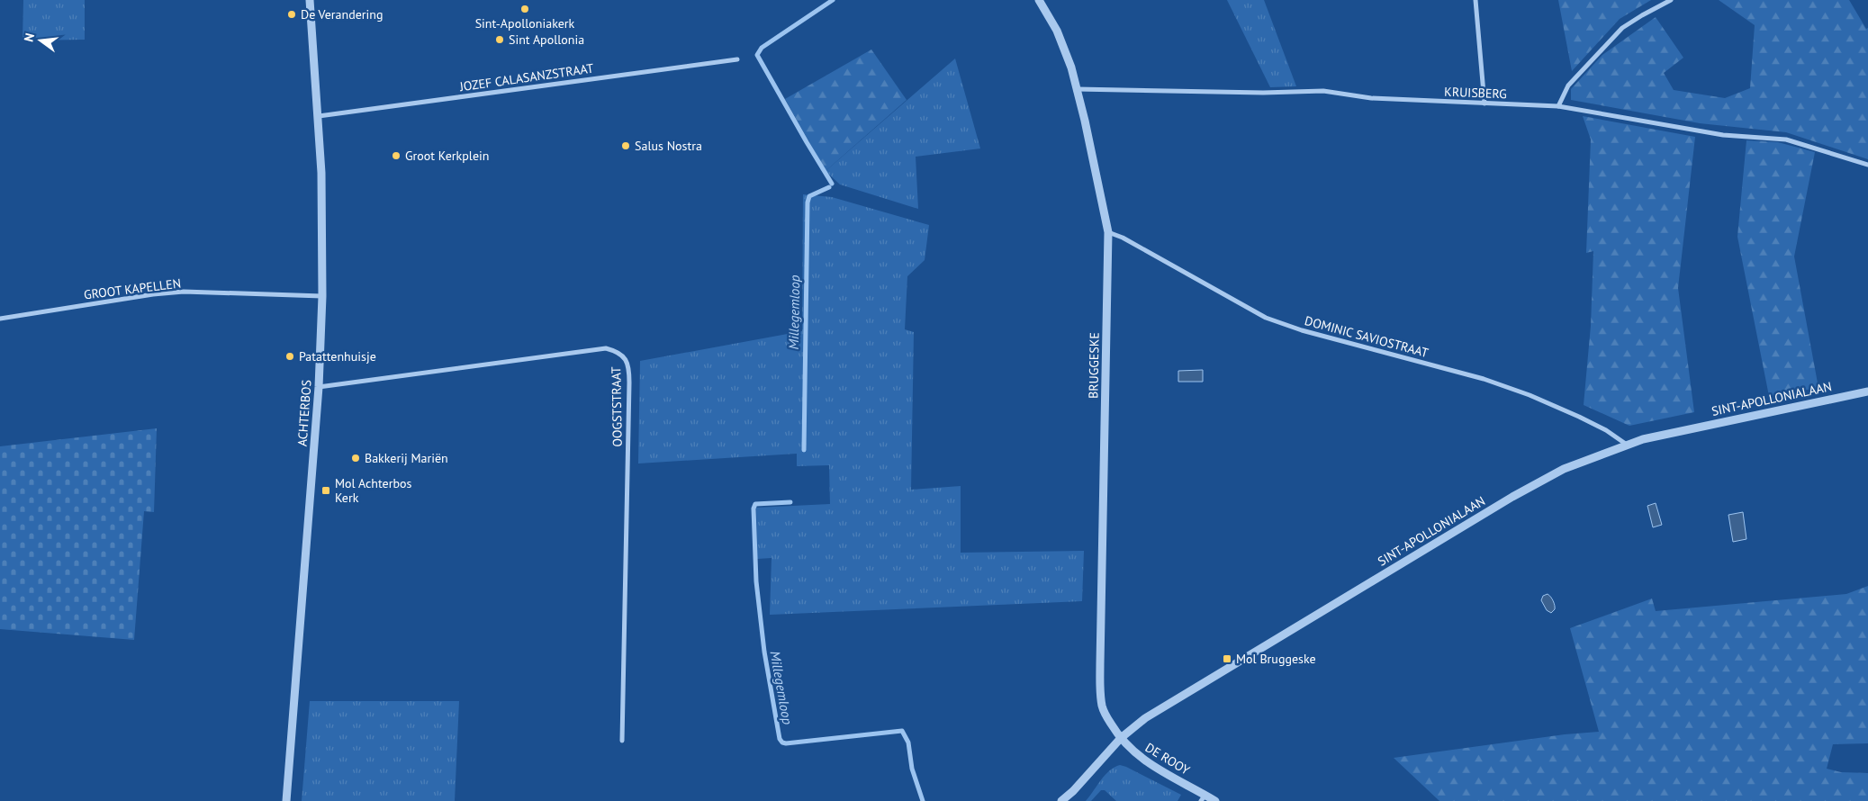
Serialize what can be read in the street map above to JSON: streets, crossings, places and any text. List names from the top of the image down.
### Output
{
  "streets": {
    "street": [
      "JOZEF CALASANZSTRAAT",
      "KRUISBERG",
      "GROOT KAPELLEN",
      "DOMINIC SAVIOSTRAAT",
      "BRUGGESKE",
      "SINT-APOLLONIALAAN",
      "OOGSTSTRAAT",
      "ACHTERBOS",
      "DE ROOY"
    ]
  },
  "crossings": [
    ["JOZEF CALASANZSTRAAT", "ACHTERBOS"],
    ["KRUISBERG", "BRUGGESKE"],
    ["GROOT KAPELLEN", "ACHTERBOS"],
    ["DOMINIC SAVIOSTRAAT", "BRUGGESKE"],
    ["DOMINIC SAVIOSTRAAT", "SINT-APOLLONIALAAN"],
    ["BRUGGESKE", "SINT-APOLLONIALAAN"],
    ["BRUGGESKE", "DE ROOY"],
    ["SINT-APOLLONIALAAN", "DE ROOY"],
    ["OOGSTSTRAAT", "ACHTERBOS"]
  ],
  "water": ["Millegemloop"],
  "places": {
    "other": [
      "Sint-Apolloniakerk",
      "De Verandering",
      "Sint Apollonia",
      "Salus Nostra",
      "Groot Kerkplein",
      "Patattenhuisje",
      "Bakkerij Mariën"
    ],
    "transit": ["Mol Achterbos Kerk", "Mol Bruggeske"]
  },
  "north": "left"
}
